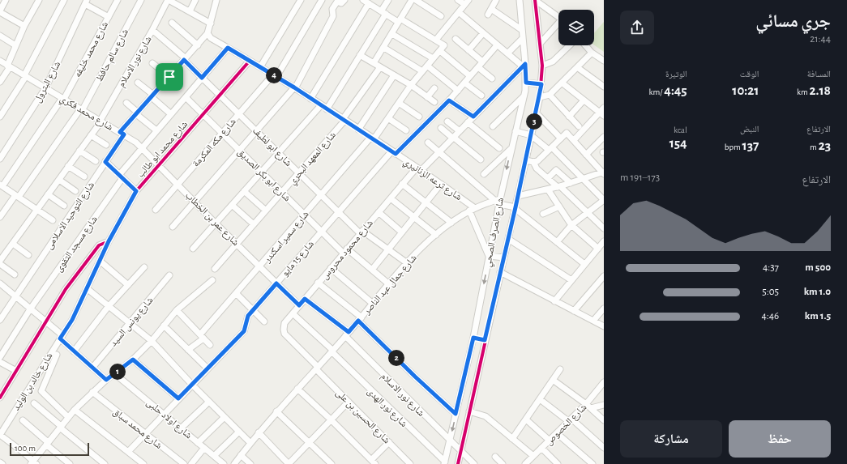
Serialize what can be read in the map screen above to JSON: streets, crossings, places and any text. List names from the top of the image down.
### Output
{
  "streets": {
    "street": [
      "شارع محمد خليفه",
      "شارع سالم حافظ",
      "شارع نور الاسلام",
      "شارع البترول",
      "شارع محمد فكري",
      "شارع مكه المكرمة",
      "شارع ابو لطيف",
      "شارع محمد ابو طالب",
      "شارع المعهد البحري",
      "شارع ابو بكر الصديق",
      "شارع ترعه الزنانيري",
      "شارع التوحيد الاسلامى",
      "شارع عمر بن الخطاب",
      "شارع الصرف الصحي",
      "شارع سمير اسكندر",
      "شارع مسجد التقوى",
      "شارع محمود محروس",
      "شارع 15 مايو",
      "شارع جمال عبد الناصر",
      "شارع يونس السيد",
      "شارع خالد بن الوليد",
      "شارع نور الهدى",
      "شارع الحسين بن على",
      "شارع اولاد حلبى",
      "شارع الخصوص",
      "شارع محمد سباق"
    ]
  },
  "crossings": [
    ["شارع محمد خليفه", "شارع محمد فكري"],
    ["شارع سالم حافظ", "شارع محمد فكري"],
    ["شارع نور الاسلام", "شارع محمد فكري"],
    ["شارع نور الاسلام", "شارع ابو لطيف"],
    ["شارع نور الاسلام", "شارع الصرف الصحي"],
    ["شارع نور الاسلام", "شارع محمود محروس"],
    ["شارع نور الاسلام", "شارع جمال عبد الناصر"],
    ["شارع البترول", "شارع محمد فكري"],
    ["شارع محمد فكري", "شارع التوحيد الاسلامى"],
    ["شارع محمد فكري", "شارع عمر بن الخطاب"],
    ["شارع مكه المكرمة", "شارع ابو لطيف"],
    ["شارع مكه المكرمة", "شارع ابو بكر الصديق"],
    ["شارع مكه المكرمة", "شارع ترعه الزنانيري"],
    ["شارع مكه المكرمة", "شارع عمر بن الخطاب"],
    ["شارع ابو لطيف", "شارع محمد ابو طالب"],
    ["شارع ابو لطيف", "شارع المعهد البحري"],
    ["شارع ابو لطيف", "شارع التوحيد الاسلامى"],
    ["شارع ابو لطيف", "شارع سمير اسكندر"],
    ["شارع ابو لطيف", "شارع مسجد التقوى"],
    ["شارع ابو لطيف", "شارع محمود محروس"],
    ["شارع ابو لطيف", "شارع 15 مايو"],
    ["شارع ابو لطيف", "شارع جمال عبد الناصر"],
    ["شارع محمد ابو طالب", "شارع ابو بكر الصديق"],
    ["شارع محمد ابو طالب", "شارع ترعه الزنانيري"],
    ["شارع محمد ابو طالب", "شارع عمر بن الخطاب"],
    ["شارع محمد ابو طالب", "شارع خالد بن الوليد"],
    ["شارع المعهد البحري", "شارع ابو بكر الصديق"],
    ["شارع المعهد البحري", "شارع ترعه الزنانيري"],
    ["شارع المعهد البحري", "شارع عمر بن الخطاب"],
    ["شارع ابو بكر الصديق", "شارع سمير اسكندر"],
    ["شارع ابو بكر الصديق", "شارع مسجد التقوى"],
    ["شارع ابو بكر الصديق", "شارع محمود محروس"],
    ["شارع ابو بكر الصديق", "شارع 15 مايو"],
    ["شارع ابو بكر الصديق", "شارع جمال عبد الناصر"],
    ["شارع ترعه الزنانيري", "شارع التوحيد الاسلامى"],
    ["شارع ترعه الزنانيري", "شارع الصرف الصحي"],
    ["شارع ترعه الزنانيري", "شارع سمير اسكندر"],
    ["شارع ترعه الزنانيري", "شارع مسجد التقوى"],
    ["شارع ترعه الزنانيري", "شارع محمود محروس"],
    ["شارع ترعه الزنانيري", "شارع 15 مايو"],
    ["شارع ترعه الزنانيري", "شارع جمال عبد الناصر"],
    ["شارع التوحيد الاسلامى", "شارع عمر بن الخطاب"],
    ["شارع عمر بن الخطاب", "شارع سمير اسكندر"],
    ["شارع عمر بن الخطاب", "شارع مسجد التقوى"],
    ["شارع عمر بن الخطاب", "شارع محمود محروس"],
    ["شارع عمر بن الخطاب", "شارع 15 مايو"],
    ["شارع الصرف الصحي", "شارع محمود محروس"],
    ["شارع الصرف الصحي", "شارع جمال عبد الناصر"],
    ["شارع الصرف الصحي", "شارع نور الهدى"],
    ["شارع محمود محروس", "شارع نور الهدى"],
    ["شارع محمود محروس", "شارع الحسين بن على"],
    ["شارع 15 مايو", "شارع اولاد حلبى"],
    ["شارع 15 مايو", "شارع محمد سباق"],
    ["شارع جمال عبد الناصر", "شارع نور الهدى"],
    ["شارع جمال عبد الناصر", "شارع الحسين بن على"]
  ],
  "scale_bar": "100 m",
  "page": {
    "heading": ["جري مسائي", "21:44"],
    "stats": [
      ["المسافة", "2.18 km"],
      ["الوقت", "10:21"],
      ["الوتيرة", "4:45 /km"],
      ["الارتفاع", "23 m"],
      ["النبض", "137 bpm"],
      ["kcal", "154"]
    ],
    "pins": [
      "4",
      "3",
      "2",
      "1"
    ],
    "chart": ["الارتفاع", "173–191 m"],
    "list": [
      {
        "name": "500 m",
        "note": "4:37"
      },
      {
        "name": "1.0 km",
        "note": "5:05"
      },
      {
        "name": "1.5 km",
        "note": "4:46"
      }
    ],
    "buttons": ["حفظ", "مشاركة"],
    "scale": "100 m"
  }
}
